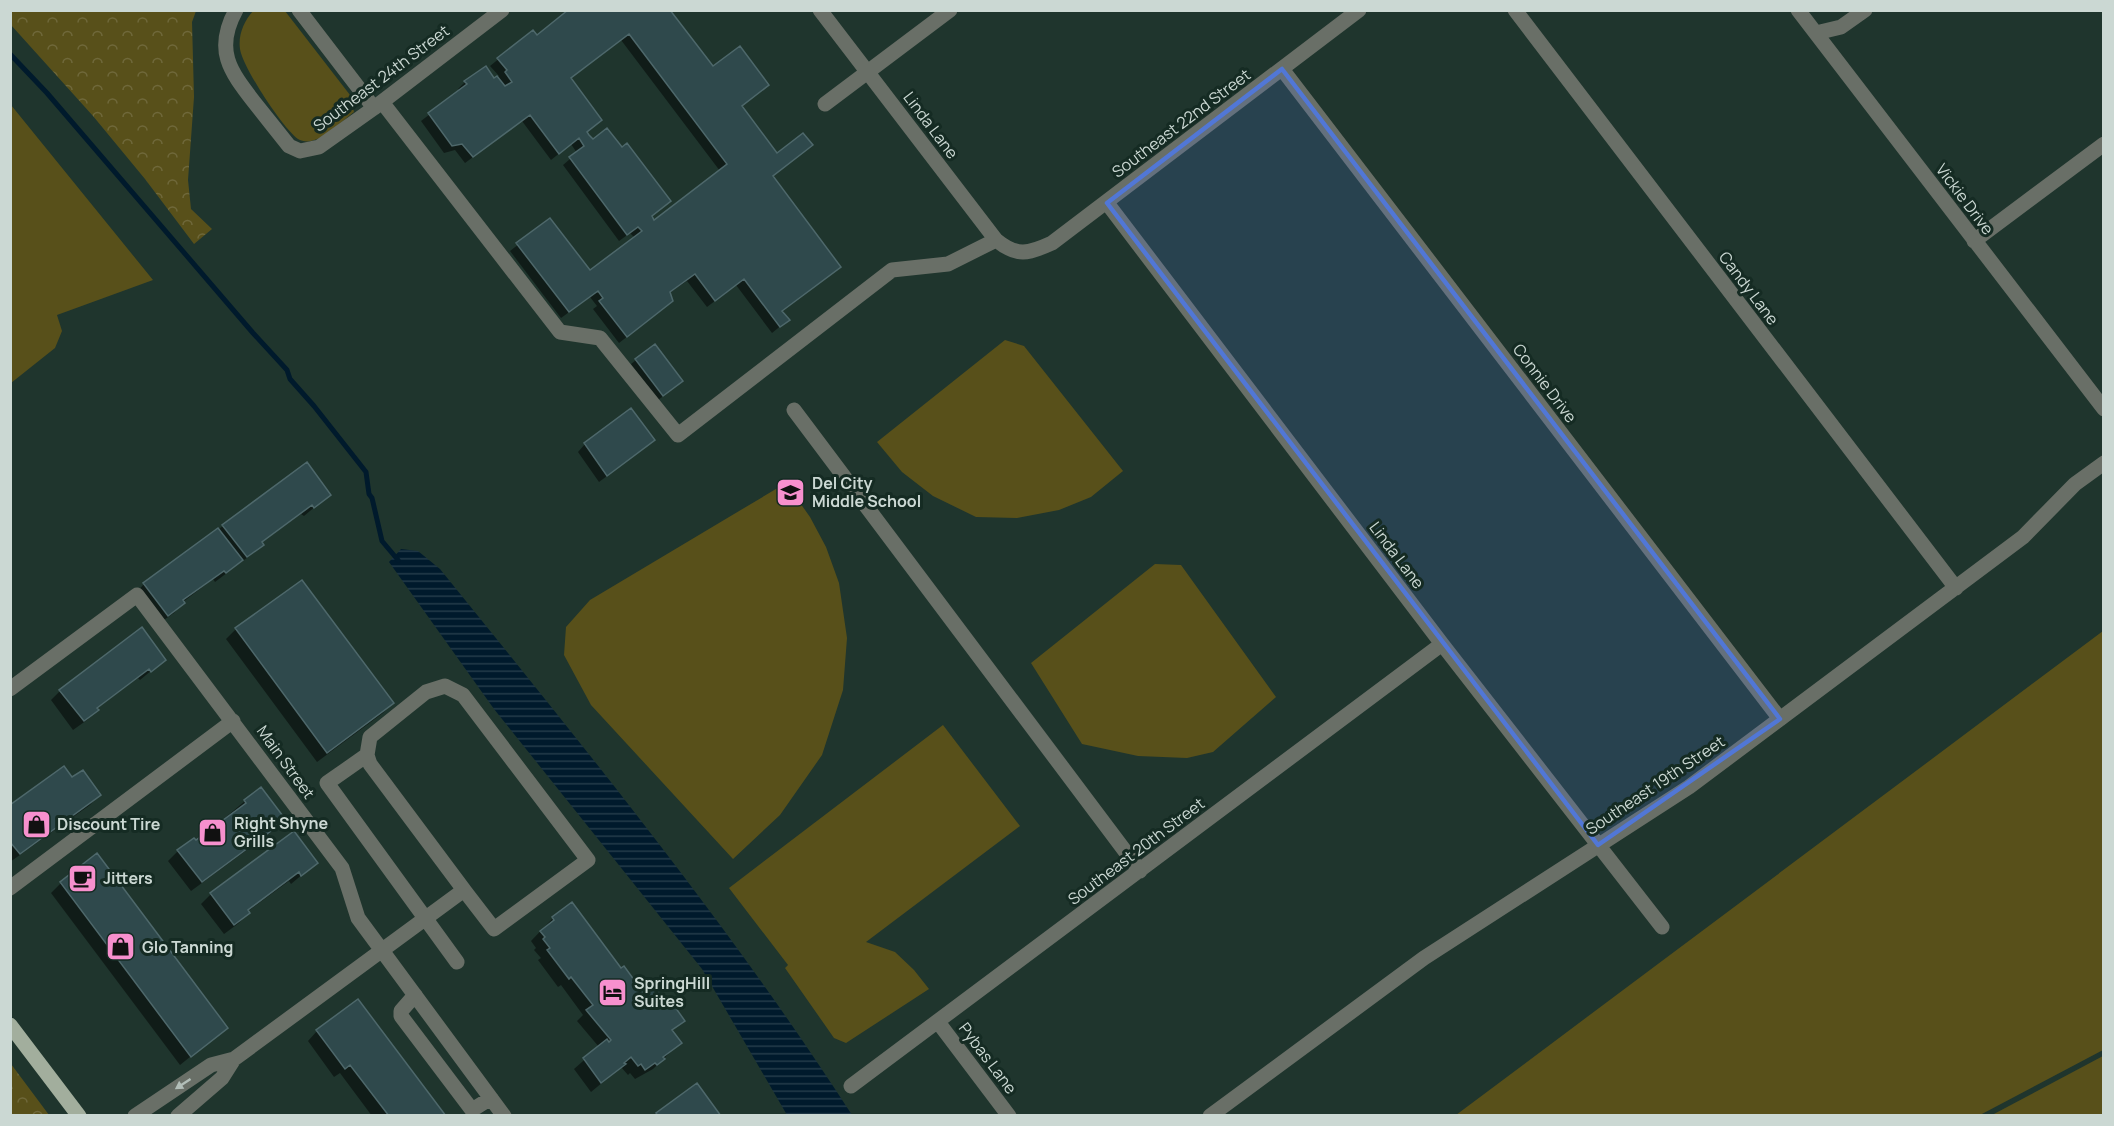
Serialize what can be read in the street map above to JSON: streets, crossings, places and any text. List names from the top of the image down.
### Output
{
  "streets": {
    "street": [
      "Southeast 24th Street",
      "Southeast 22nd Street",
      "Linda Lane",
      "Vickie Drive",
      "Candy Lane",
      "Connie Drive",
      "Main Street",
      "Southeast 19th Street",
      "Southeast 20th Street",
      "Pybas Lane"
    ]
  },
  "crossings": [
    ["Southeast 22nd Street", "Linda Lane"],
    ["Southeast 22nd Street", "Connie Drive"],
    ["Linda Lane", "Southeast 19th Street"],
    ["Linda Lane", "Southeast 20th Street"],
    ["Candy Lane", "Southeast 19th Street"],
    ["Connie Drive", "Southeast 19th Street"],
    ["Southeast 20th Street", "Pybas Lane"]
  ],
  "places": {
    "school or university": ["Del City Middle School"],
    "shop": ["Discount Tire", "Right Shyne Grills", "Glo Tanning"],
    "cafe": ["Jitters"],
    "hotel": ["SpringHill Suites"]
  }
}
